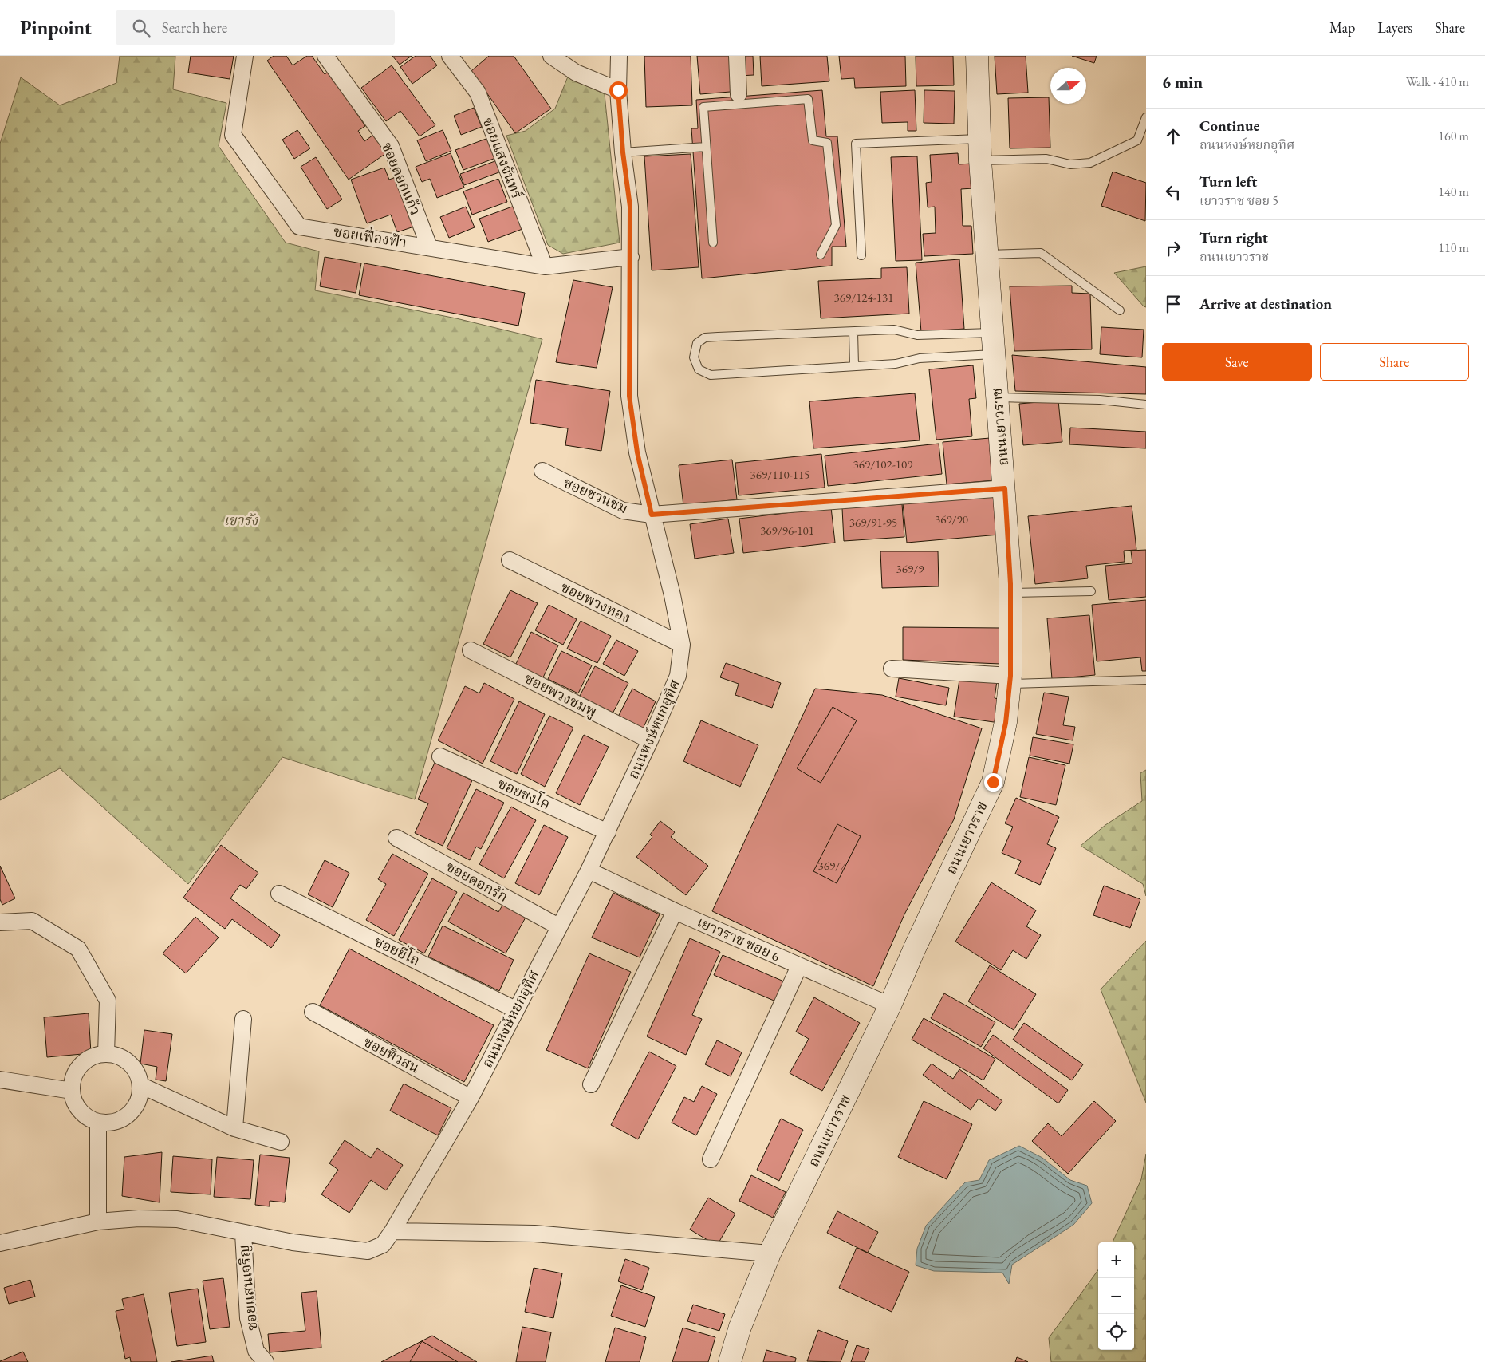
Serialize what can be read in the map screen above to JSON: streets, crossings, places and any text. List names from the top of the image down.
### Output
{
  "streets": {
    "main road": ["ถนนเยาวราช"],
    "street": [
      "ซอยแสงจันทร์",
      "ซอยดอกแก้ว",
      "ซอยเฟื่องฟ้า",
      "ซอยชวนชม",
      "ซอยพวงทอง",
      "ซอยพวงชมพู",
      "ถนนหงษ์หยกอุทิศ",
      "ซอยชงโค",
      "ซอยดอกรัก",
      "เยาวราช ซอย 6",
      "ซอยยี่โถ",
      "ซอยทิวสน",
      "ซอยแสนเจริญ"
    ]
  },
  "crossings": [
    ["ซอยแสงจันทร์", "ซอยเฟื่องฟ้า"],
    ["ซอยดอกแก้ว", "ซอยเฟื่องฟ้า"],
    ["ซอยเฟื่องฟ้า", "ถนนหงษ์หยกอุทิศ"],
    ["ถนนเยาวราช", "ซอยชวนชม"],
    ["ถนนเยาวราช", "เยาวราช ซอย 6"],
    ["ซอยชวนชม", "ถนนหงษ์หยกอุทิศ"],
    ["ซอยพวงทอง", "ถนนหงษ์หยกอุทิศ"],
    ["ซอยพวงชมพู", "ถนนหงษ์หยกอุทิศ"],
    ["ถนนหงษ์หยกอุทิศ", "ซอยชงโค"],
    ["ถนนหงษ์หยกอุทิศ", "ซอยดอกรัก"],
    ["ถนนหงษ์หยกอุทิศ", "เยาวราช ซอย 6"],
    ["ถนนหงษ์หยกอุทิศ", "ซอยยี่โถ"],
    ["ถนนหงษ์หยกอุทิศ", "ซอยทิวสน"],
    ["ถนนหงษ์หยกอุทิศ", "ซอยแสนเจริญ"]
  ],
  "parks": ["เขารัง"],
  "house_numbers": [
    "369/124-131",
    "369/102-109",
    "369/110-115",
    "369/90",
    "369/91-95",
    "369/96-101",
    "369/9",
    "369/7"
  ],
  "north": "right",
  "page": {
    "header": "Pinpoint",
    "search": "Search here",
    "nav": ["Map", "Layers", "Share"],
    "heading": ["6 min", "Walk · 410 m"],
    "list": [
      ["Continue", "ถนนหงษ์หยกอุทิศ", "160 m"],
      ["Turn left", "เยาวราช ซอย 5", "140 m"],
      ["Turn right", "ถนนเยาวราช", "110 m"],
      "Arrive at destination"
    ],
    "buttons": ["Save", "Share"],
    "map_buttons": ["+", "−"]
  }
}
